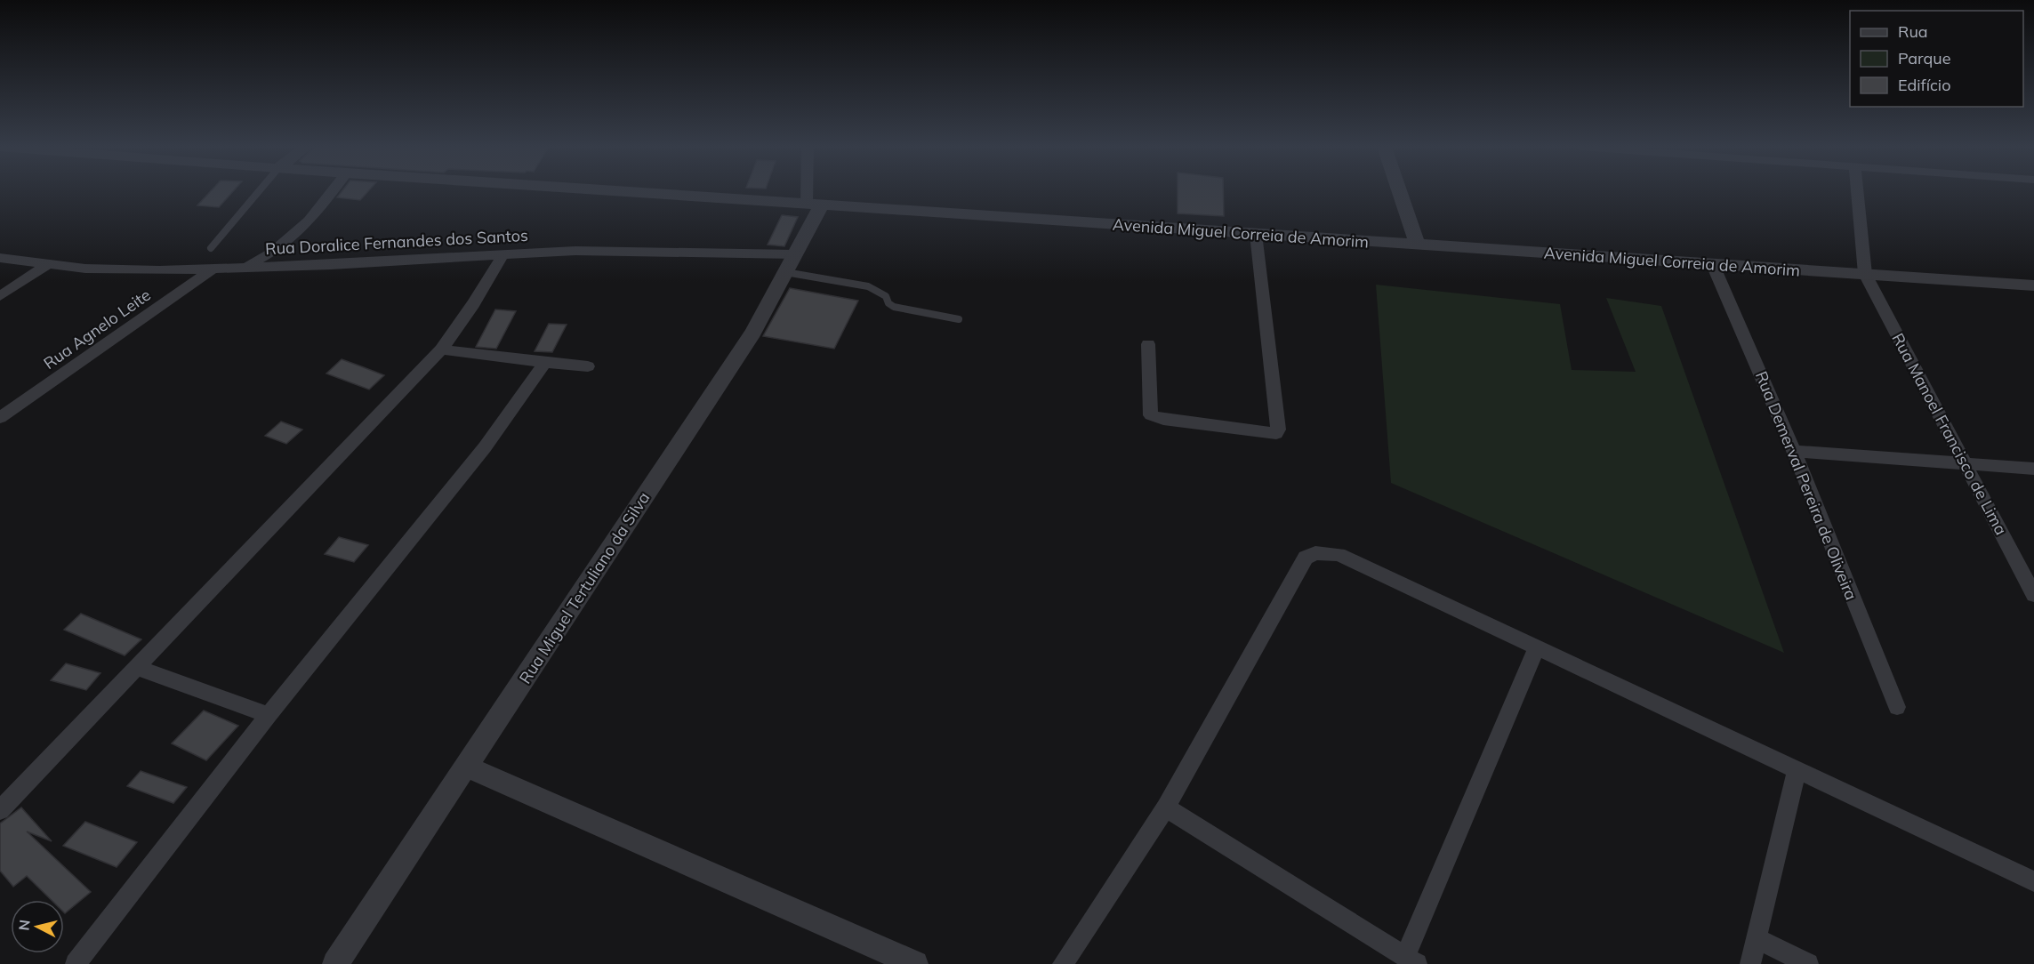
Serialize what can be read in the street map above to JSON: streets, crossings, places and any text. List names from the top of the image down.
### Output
{
  "streets": {
    "street": [
      "Avenida Miguel Correia de Amorim",
      "Rua Doralice Fernandes dos Santos",
      "Rua Agnelo Leite",
      "Rua Manoel Francisco de Lima",
      "Rua Demerval Pereira de Oliveira",
      "Rua Miguel Tertuliano da Silva"
    ]
  },
  "crossings": [
    ["Avenida Miguel Correia de Amorim", "Rua Manoel Francisco de Lima"],
    ["Avenida Miguel Correia de Amorim", "Rua Demerval Pereira de Oliveira"],
    ["Avenida Miguel Correia de Amorim", "Rua Miguel Tertuliano da Silva"],
    ["Rua Doralice Fernandes dos Santos", "Rua Agnelo Leite"],
    ["Rua Doralice Fernandes dos Santos", "Rua Miguel Tertuliano da Silva"]
  ],
  "legend": ["Rua", "Parque", "Edifício"],
  "north": "left"
}
